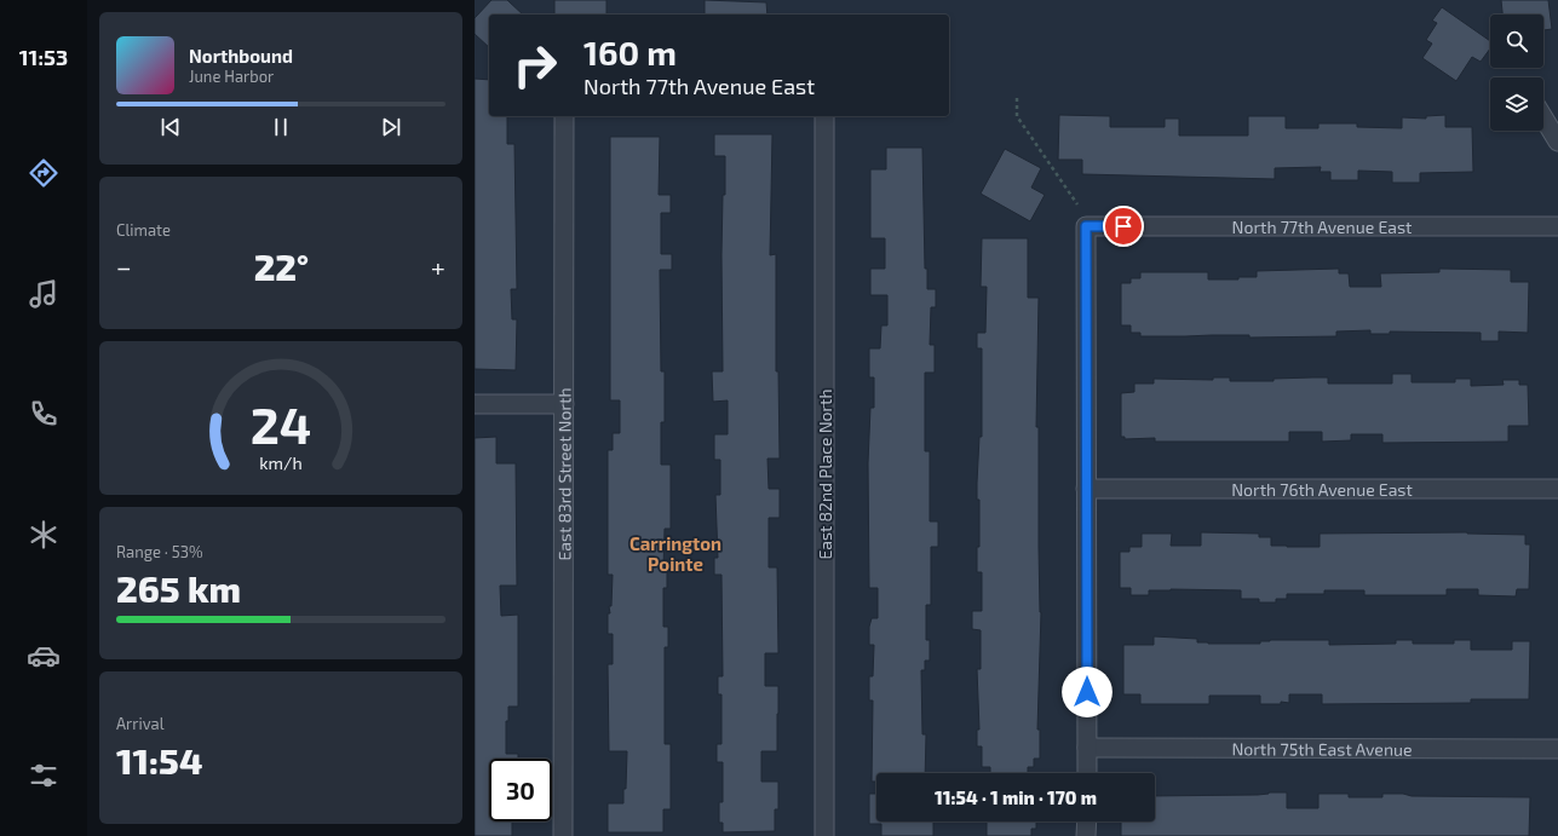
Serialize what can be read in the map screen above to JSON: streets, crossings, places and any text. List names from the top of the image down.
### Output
{
  "streets": {
    "street": [
      "North 77th Avenue East",
      "East 82nd Place North",
      "East 83rd Street North",
      "North 76th Avenue East",
      "North 75th East Avenue"
    ]
  },
  "crossings": [
    ["North 77th Avenue East", "North 76th Avenue East"]
  ],
  "districts": ["Carrington Pointe"],
  "page": {
    "tabs": "11:53",
    "turn": ["160 m", "North 77th Avenue East"],
    "song": ["Northbound", "June Harbor"],
    "tile": [
      "Climate",
      ["Range · 53%", "265 km"],
      ["Arrival", "11:54"]
    ],
    "heat": ["−", "22°", "+"],
    "limit": "30",
    "trip": "11:54 · 1 min · 170 m",
    "gauge": ["24", "km/h"]
  }
}
